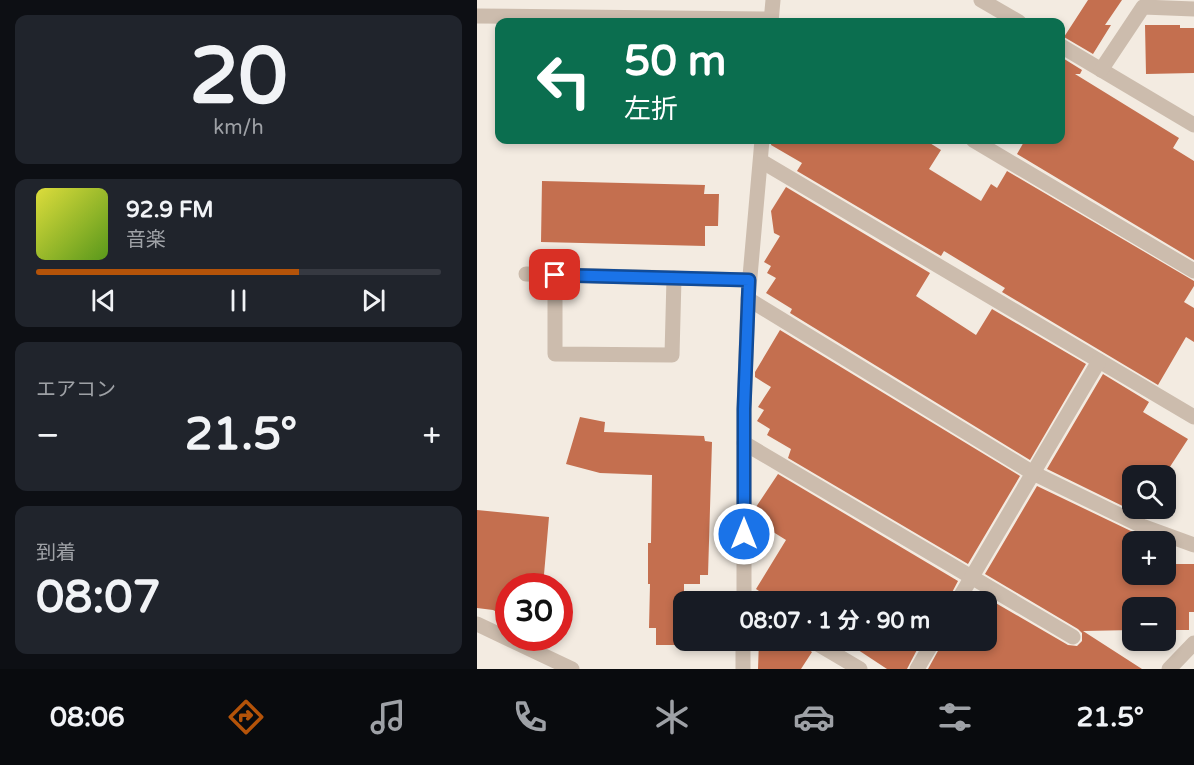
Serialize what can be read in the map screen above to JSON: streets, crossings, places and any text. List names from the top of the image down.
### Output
{
  "page": {
    "tile": [
      ["20", "km/h"],
      "エアコン",
      ["到着", "08:07"]
    ],
    "turn": ["50 m", "左折"],
    "song": ["92.9 FM", "音楽"],
    "heat": ["−", "21.5°", "+"],
    "map_buttons": ["+", "−"],
    "limit": "30",
    "trip": "08:07 · 1 分 · 90 m",
    "tabs": ["08:06", "21.5°"]
  }
}
